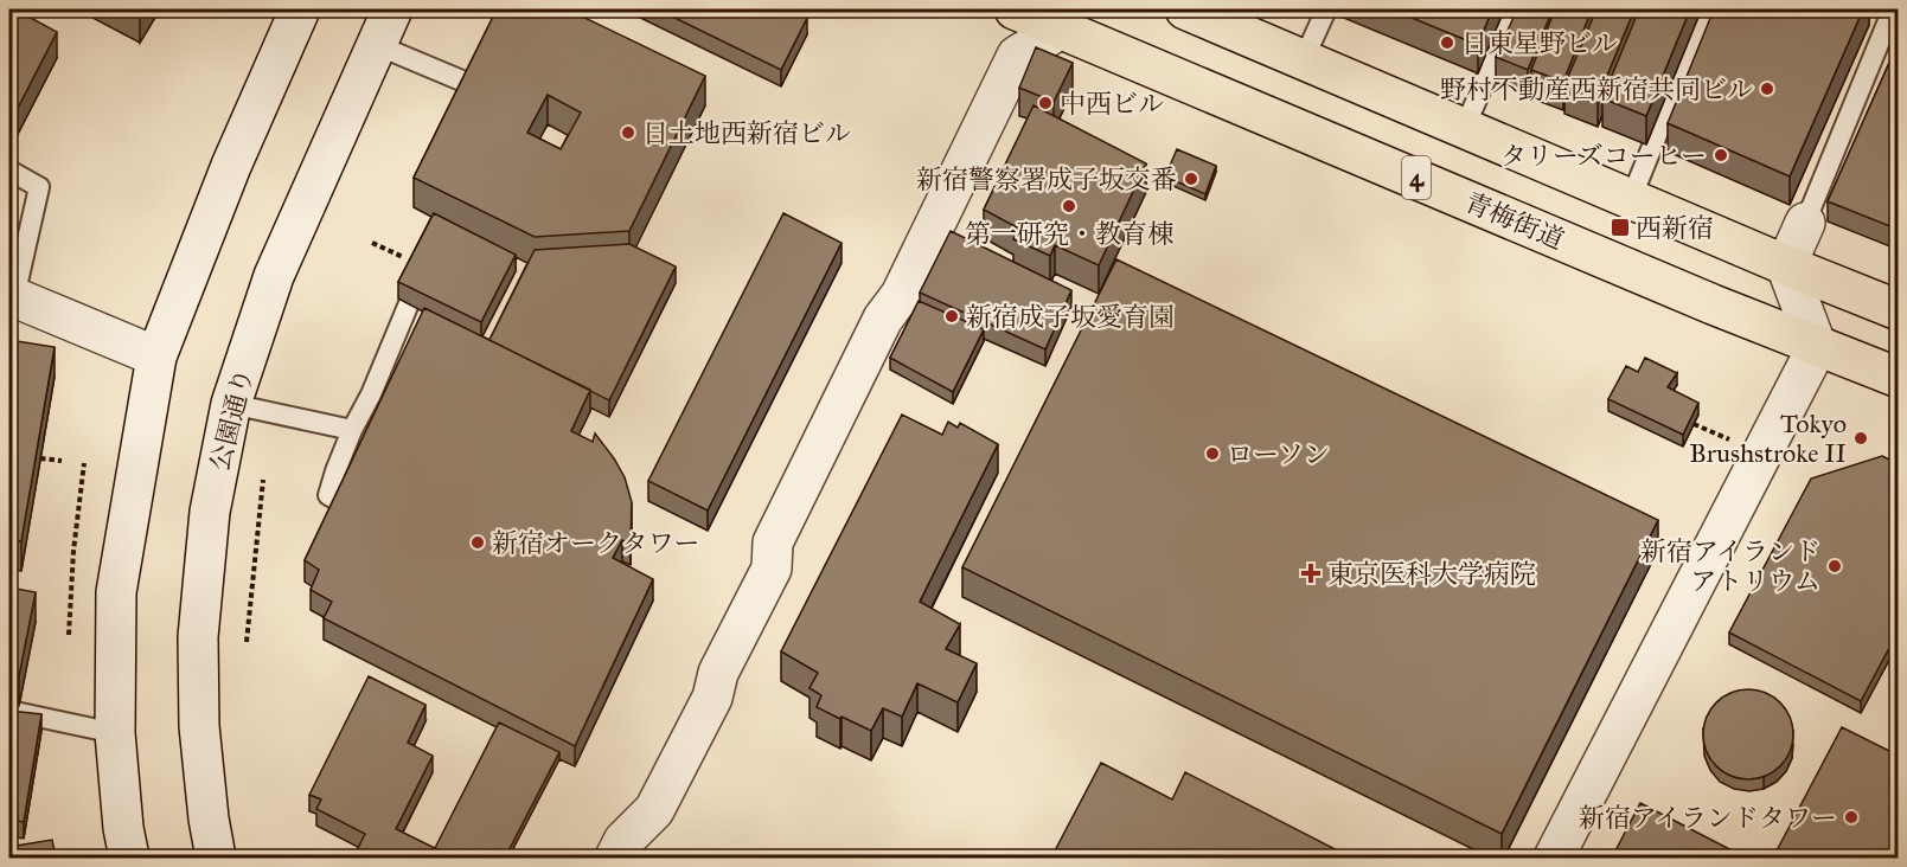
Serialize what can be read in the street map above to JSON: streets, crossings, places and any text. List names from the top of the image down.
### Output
{
  "streets": {
    "main road": ["4", "青梅街道"],
    "street": ["公園通り"]
  },
  "places": {
    "other": [
      "日東星野ビル",
      "野村不動産西新宿共同ビル",
      "中西ビル",
      "日土地西新宿ビル",
      "タリーズコーヒー",
      "新宿警察署成子坂交番",
      "第一研究・教育棟",
      "新宿成子坂愛育園",
      "Tokyo Brushstroke II",
      "ローソン",
      "新宿オークタワー",
      "新宿アイランド アトリウム",
      "新宿アイランドタワー"
    ],
    "transit": ["西新宿"],
    "health": ["東京医科大学病院"]
  }
}
